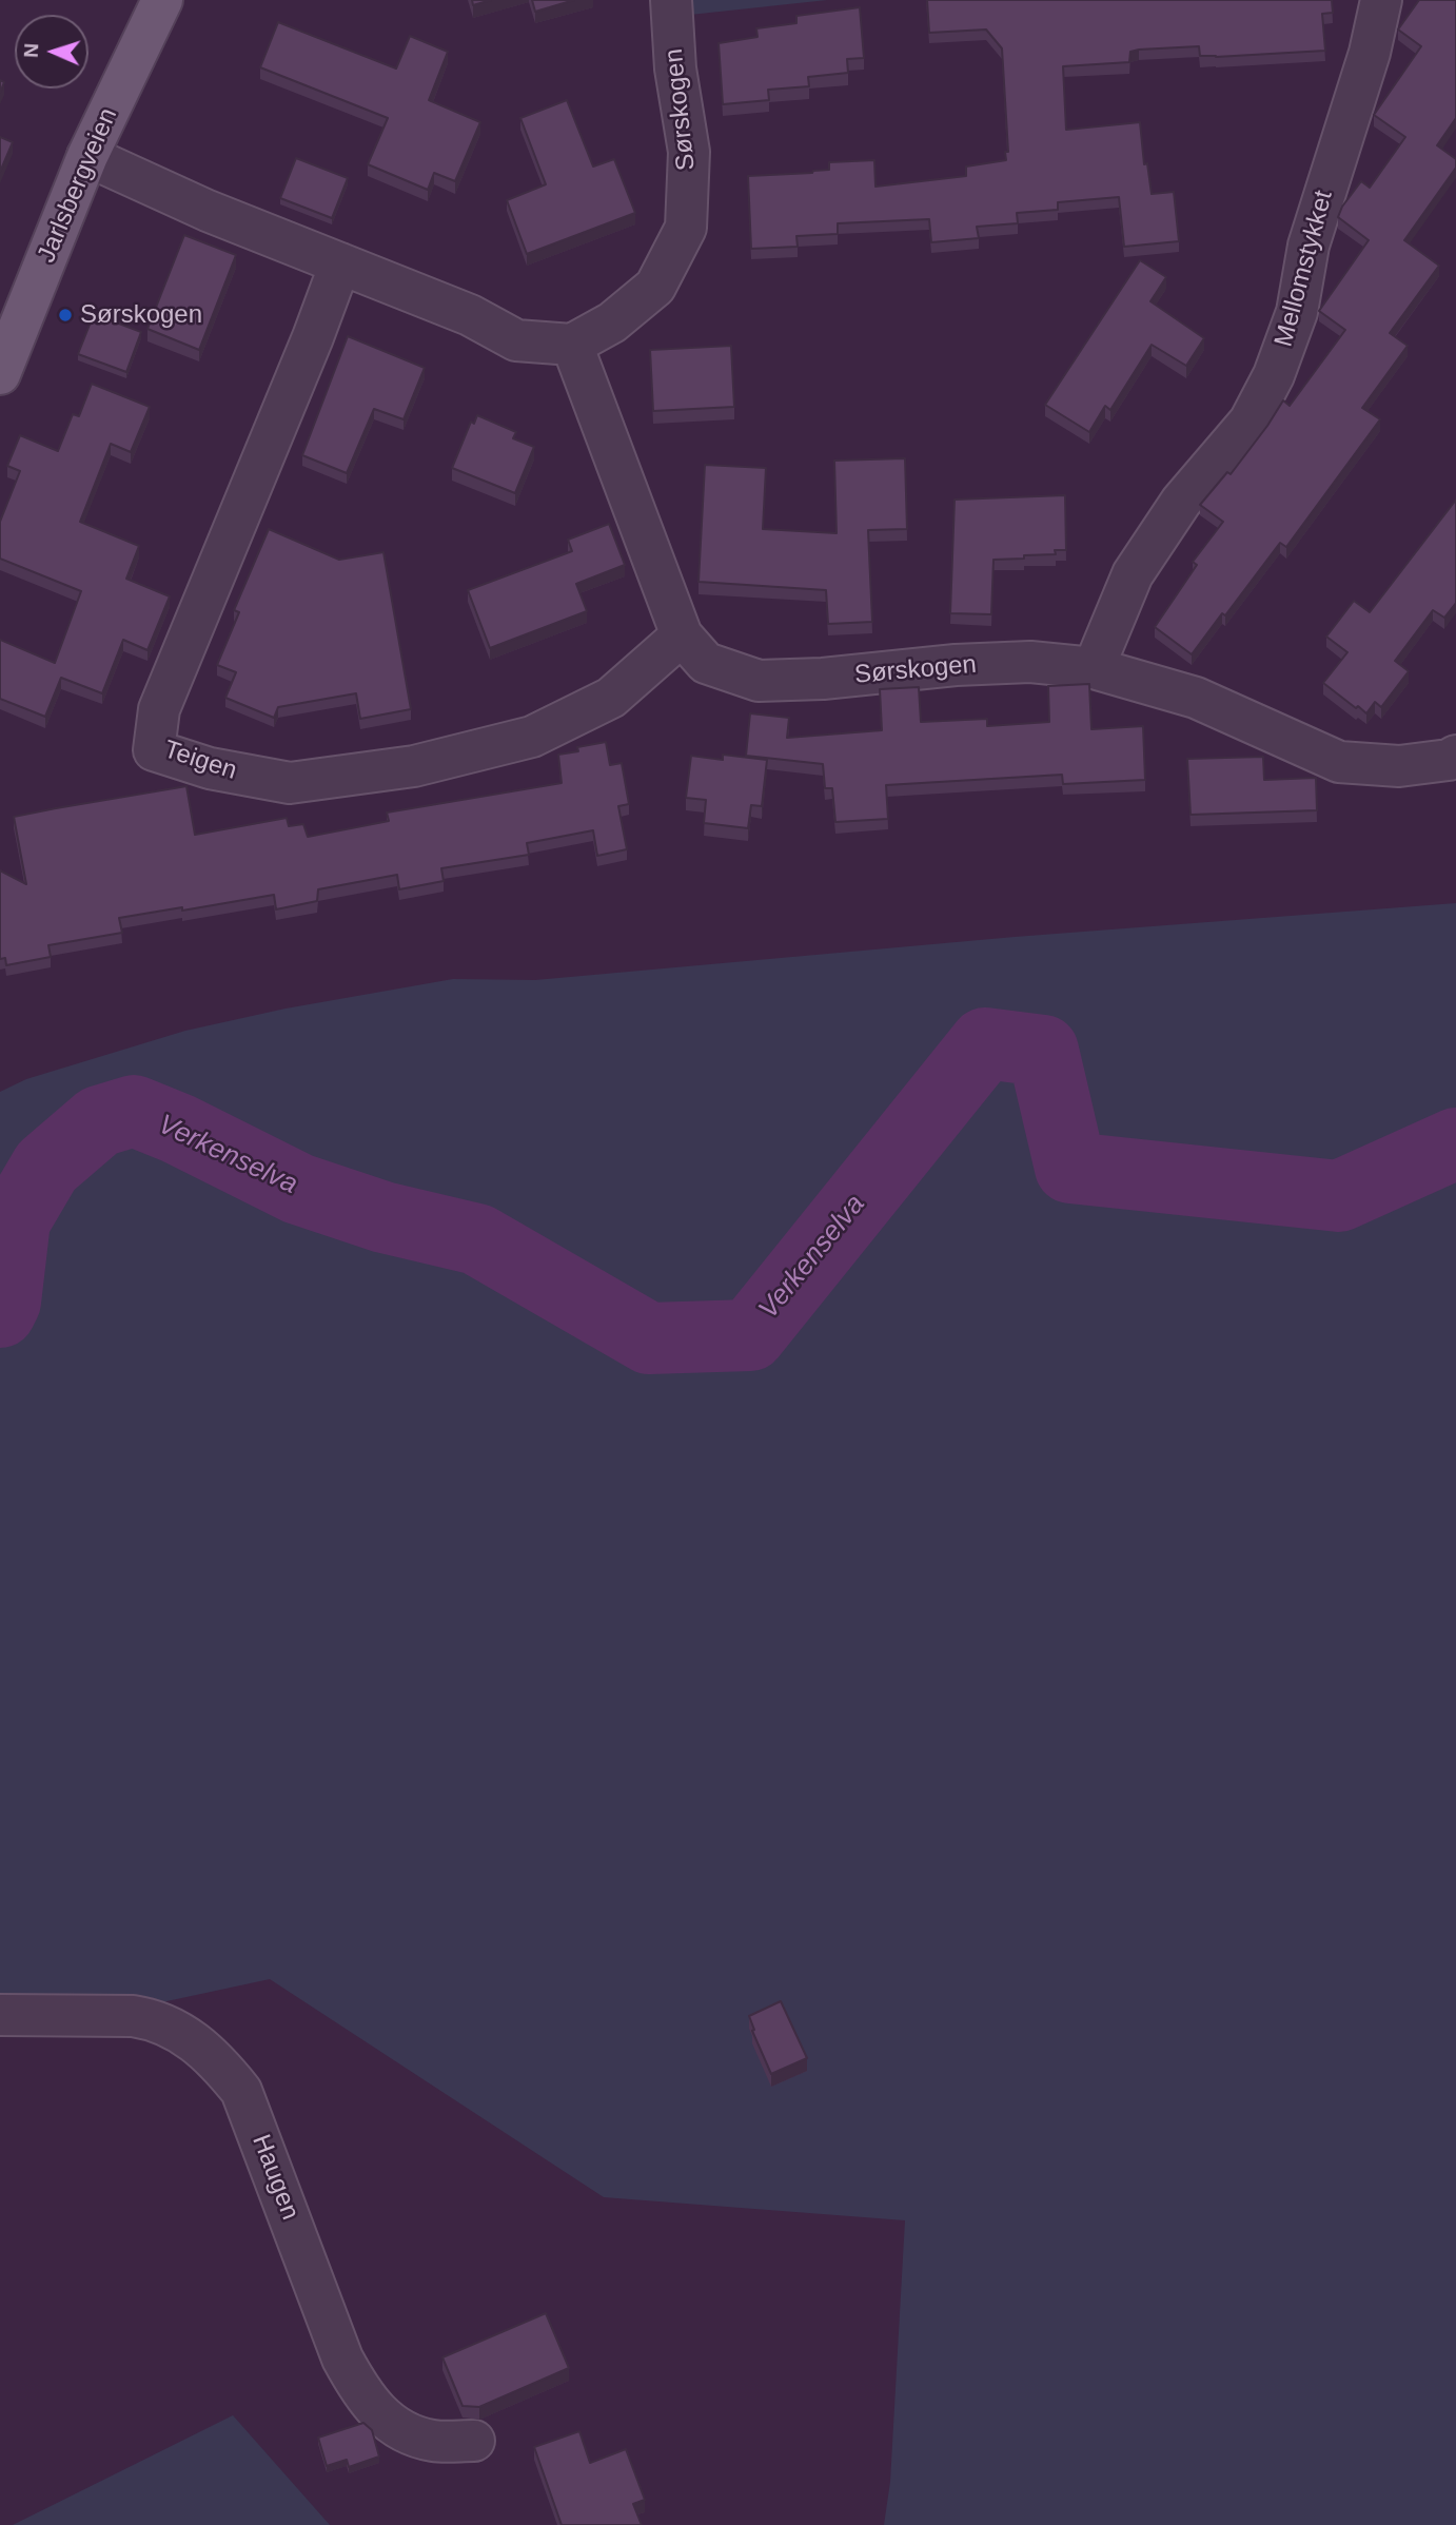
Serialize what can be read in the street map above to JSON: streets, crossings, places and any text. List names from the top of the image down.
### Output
{
  "streets": {
    "main road": ["Jarlsbergveien"],
    "street": [
      "Sørskogen",
      "Mellomstykket",
      "Teigen",
      "Haugen"
    ]
  },
  "crossings": [
    ["Sørskogen", "Mellomstykket"],
    ["Sørskogen", "Teigen"]
  ],
  "water": ["Verkenselva"],
  "places": ["Sørskogen"],
  "north": "left"
}
